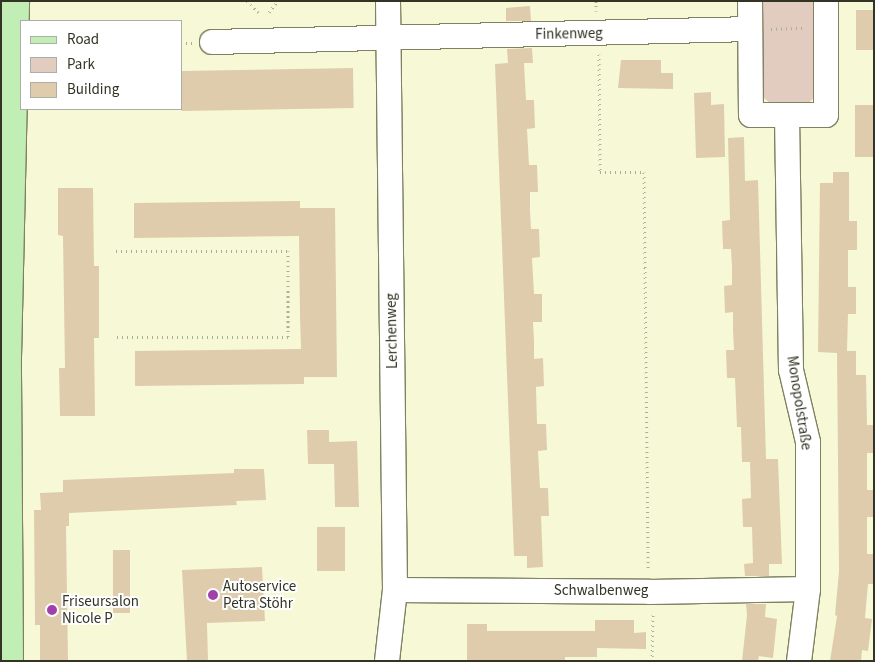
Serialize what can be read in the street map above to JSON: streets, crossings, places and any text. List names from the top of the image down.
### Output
{
  "streets": {
    "street": [
      "Finkenweg",
      "Lerchenweg",
      "Monopolstraße",
      "Schwalbenweg"
    ]
  },
  "crossings": [
    ["Finkenweg", "Lerchenweg"],
    ["Lerchenweg", "Schwalbenweg"],
    ["Monopolstraße", "Schwalbenweg"]
  ],
  "places": ["Autoservice Petra Stöhr", "Friseursalon Nicole P"],
  "legend": ["Road", "Park", "Building"]
}
